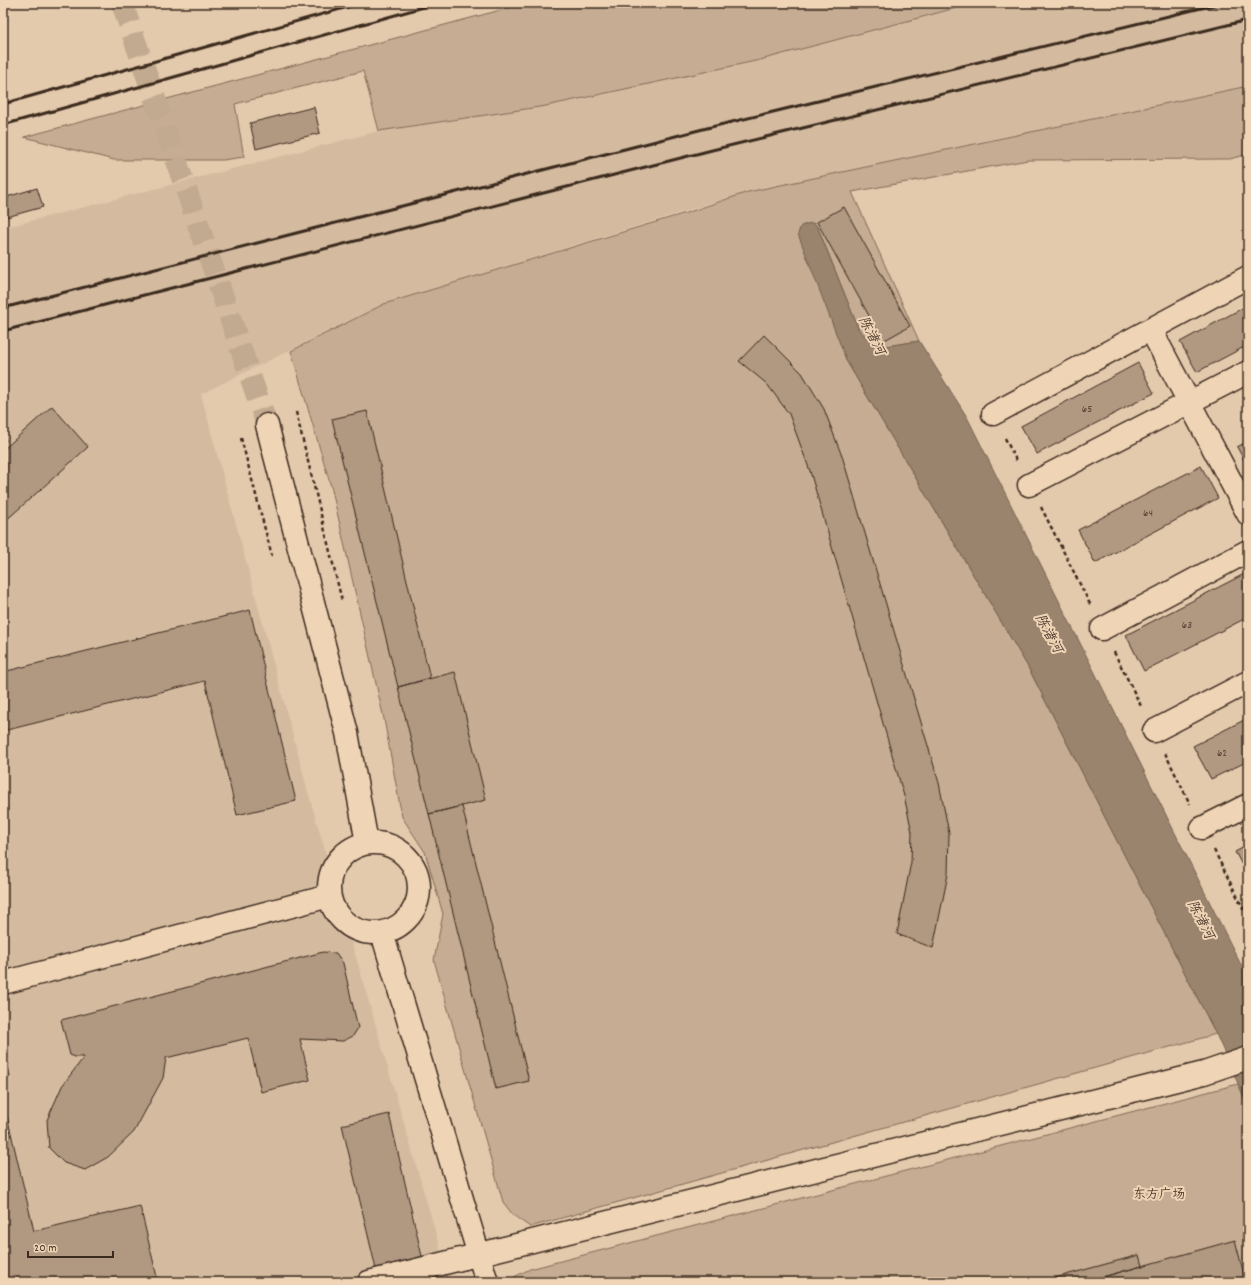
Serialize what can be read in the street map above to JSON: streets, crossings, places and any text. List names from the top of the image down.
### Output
{
  "water": ["陈渚河"],
  "parks": ["东方广场"],
  "house_numbers": [
    "65",
    "64",
    "63",
    "62"
  ],
  "scale_bar": "20 m"
}
